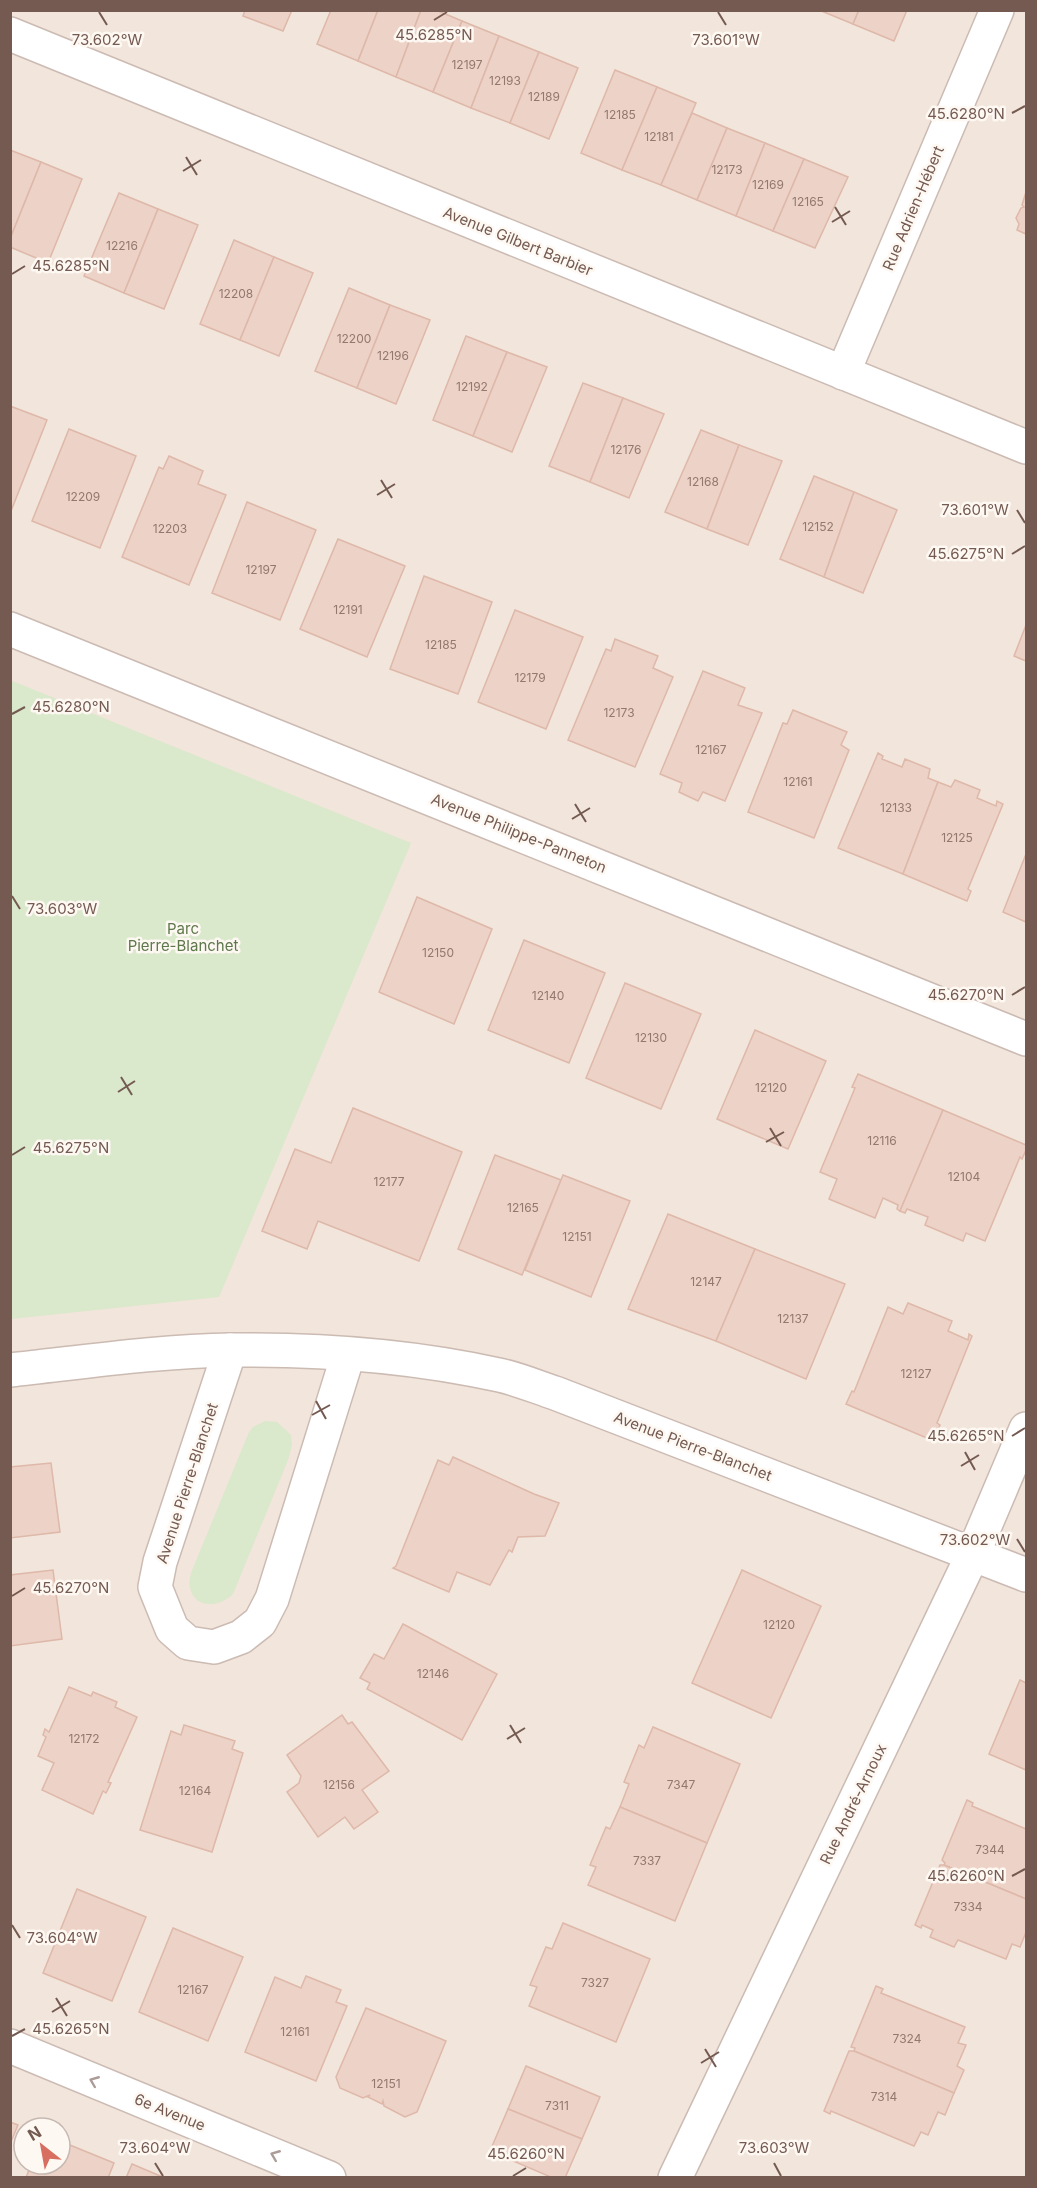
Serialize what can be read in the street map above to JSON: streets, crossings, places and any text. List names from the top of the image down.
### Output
{
  "streets": {
    "street": [
      "Rue Adrien-Hébert",
      "Avenue Gilbert Barbier",
      "Avenue Philippe-Panneton",
      "Avenue Pierre-Blanchet",
      "Rue André-Arnoux",
      "6e Avenue"
    ]
  },
  "crossings": [
    ["Rue Adrien-Hébert", "Avenue Gilbert Barbier"],
    ["Avenue Pierre-Blanchet", "Rue André-Arnoux"]
  ],
  "one_way": ["6e Avenue"],
  "parks": ["Parc Pierre-Blanchet"],
  "house_numbers": [
    "12197",
    "12193",
    "12189",
    "12185",
    "12181",
    "12173",
    "12169",
    "12165",
    "12216",
    "12208",
    "12200",
    "12196",
    "12192",
    "12176",
    "12168",
    "12209",
    "12152",
    "12203",
    "12197",
    "12191",
    "12185",
    "12179",
    "12173",
    "12167",
    "12161",
    "12133",
    "12125",
    "12150",
    "12140",
    "12130",
    "12120",
    "12116",
    "12104",
    "12177",
    "12165",
    "12151",
    "12147",
    "12137",
    "12127",
    "12120",
    "12146",
    "12172",
    "12156",
    "7347",
    "12164",
    "7344",
    "7337",
    "7334",
    "7327",
    "12167",
    "12161",
    "7324",
    "12151",
    "7314",
    "7311"
  ],
  "north": "top left",
  "coordinates": [
    "45.6285°N",
    "73.602°W",
    "73.601°W",
    "45.6280°N",
    "45.6275°N",
    "73.603°W",
    "45.6270°N",
    "45.6265°N",
    "45.6260°N",
    "73.604°W"
  ]
}
